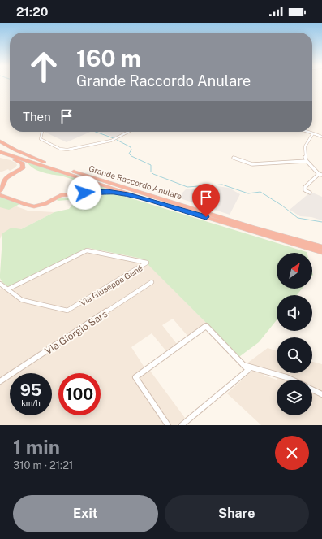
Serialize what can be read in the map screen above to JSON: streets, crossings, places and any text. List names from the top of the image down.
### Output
{
  "streets": {
    "highway": ["Grande Raccordo Anulare"],
    "street": ["Via Giuseppe Gené", "Via Giorgio Sars"]
  },
  "north": "top right",
  "page": {
    "status": "21:20",
    "turn": ["160 m", "Grande Raccordo Anulare"],
    "then": "Then",
    "speed": "95 km/h",
    "limit": "100",
    "heading": ["1 min", "310 m · 21:21"],
    "buttons": ["Exit", "Share"]
  }
}
